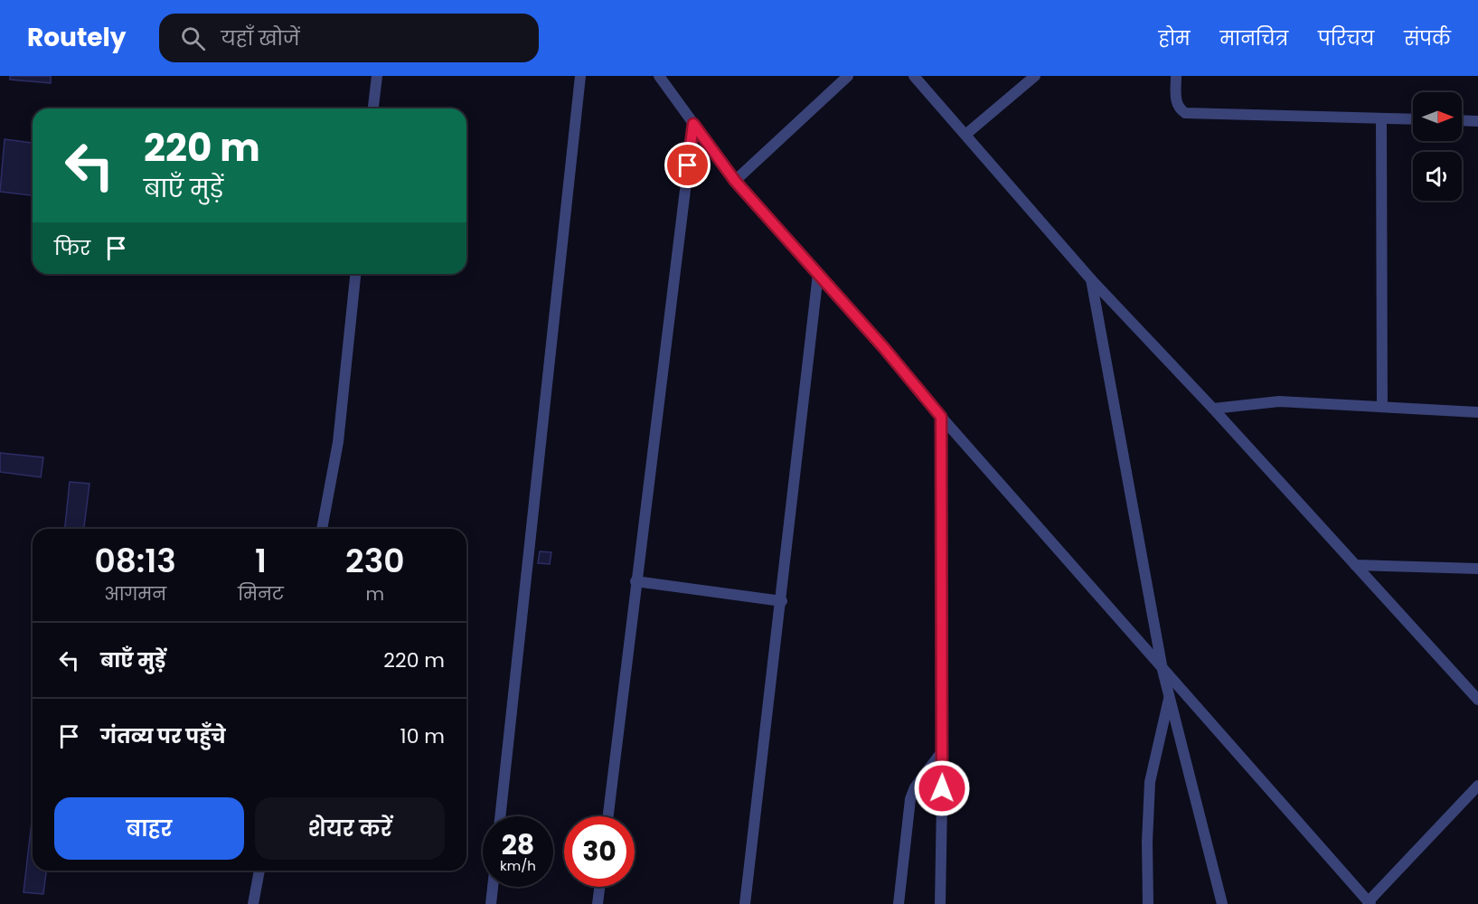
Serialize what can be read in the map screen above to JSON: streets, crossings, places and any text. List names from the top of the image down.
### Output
{
  "north": "right",
  "page": {
    "header": "Routely",
    "search": "यहाँ खोजें",
    "nav": [
      "होम",
      "मानचित्र",
      "परिचय",
      "संपर्क"
    ],
    "turn": ["220 m", "बाएँ मुड़ें"],
    "then": "फिर",
    "eta": [
      "08:13",
      "आगमन",
      "1",
      "मिनट",
      "230",
      "m"
    ],
    "list": [
      {
        "name": "बाएँ मुड़ें",
        "value": "220 m"
      },
      {
        "name": "गंतव्य पर पहुँचे",
        "value": "10 m"
      }
    ],
    "buttons": ["बाहर", "शेयर करें"],
    "speed": "28 km/h",
    "limit": "30"
  }
}
